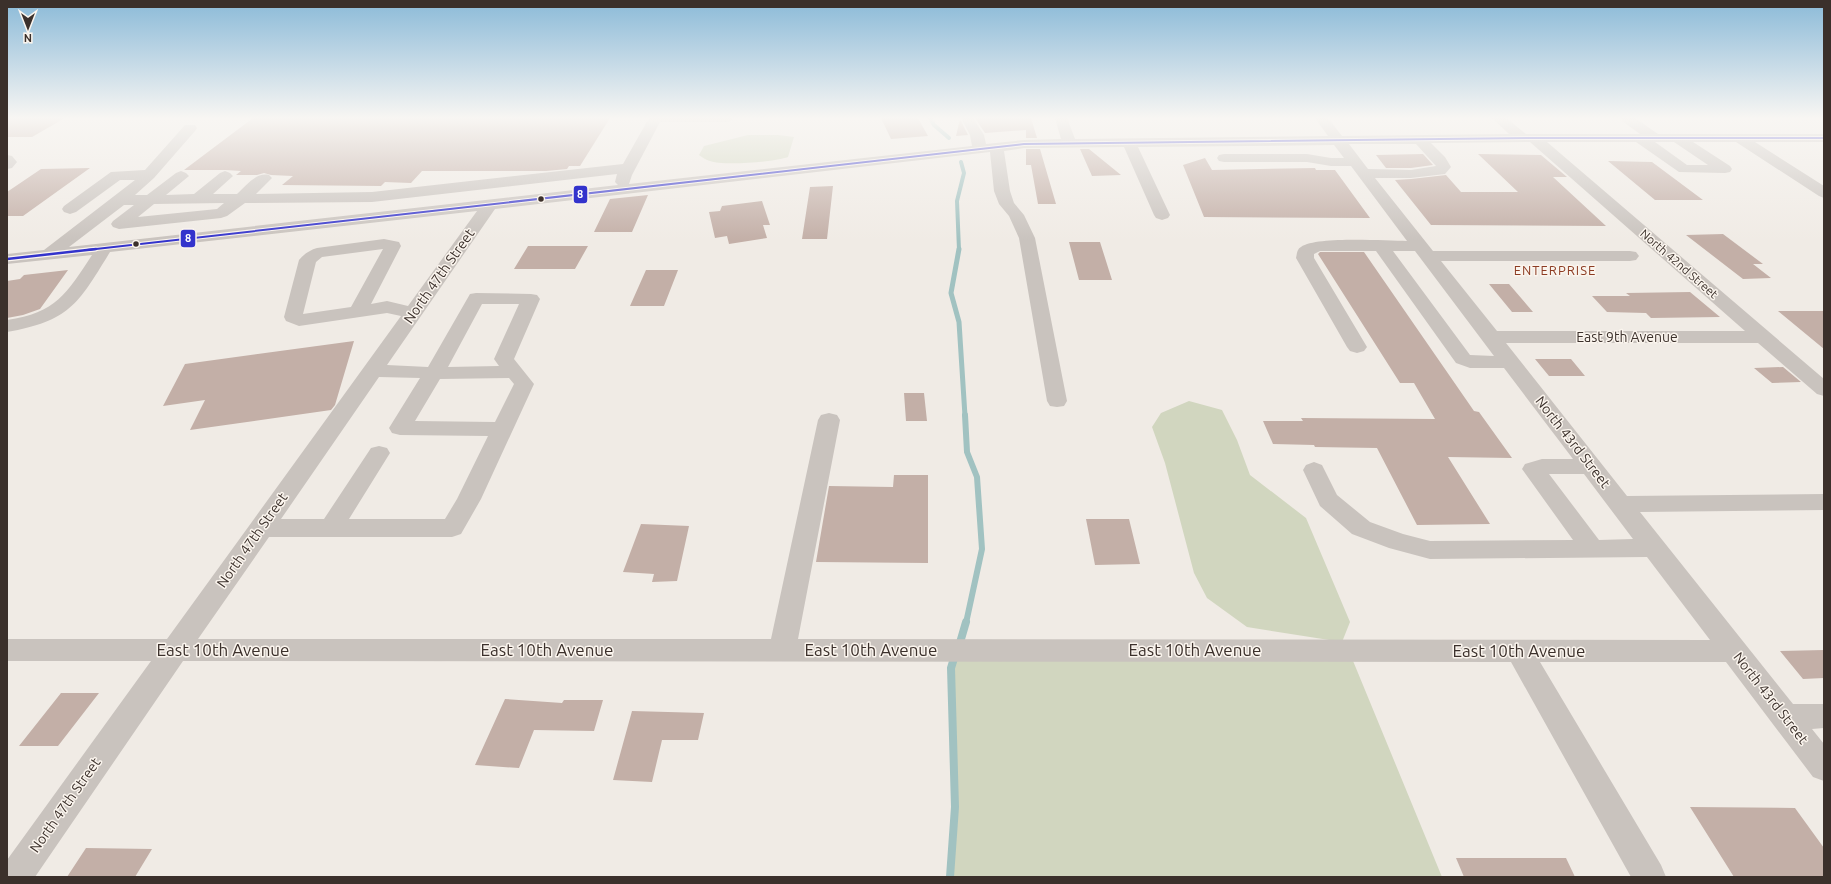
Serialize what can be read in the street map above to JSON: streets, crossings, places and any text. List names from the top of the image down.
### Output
{
  "streets": {
    "street": [
      "North 42nd Street",
      "North 47th Street",
      "East 9th Avenue",
      "North 43rd Street",
      "East 10th Avenue"
    ]
  },
  "crossings": [
    ["North 42nd Street", "East 9th Avenue"],
    ["North 47th Street", "East 10th Avenue"],
    ["East 9th Avenue", "North 43rd Street"],
    ["North 43rd Street", "East 10th Avenue"]
  ],
  "districts": ["ENTERPRISE"],
  "lines": ["transit line 8"],
  "north": "bottom"
}
